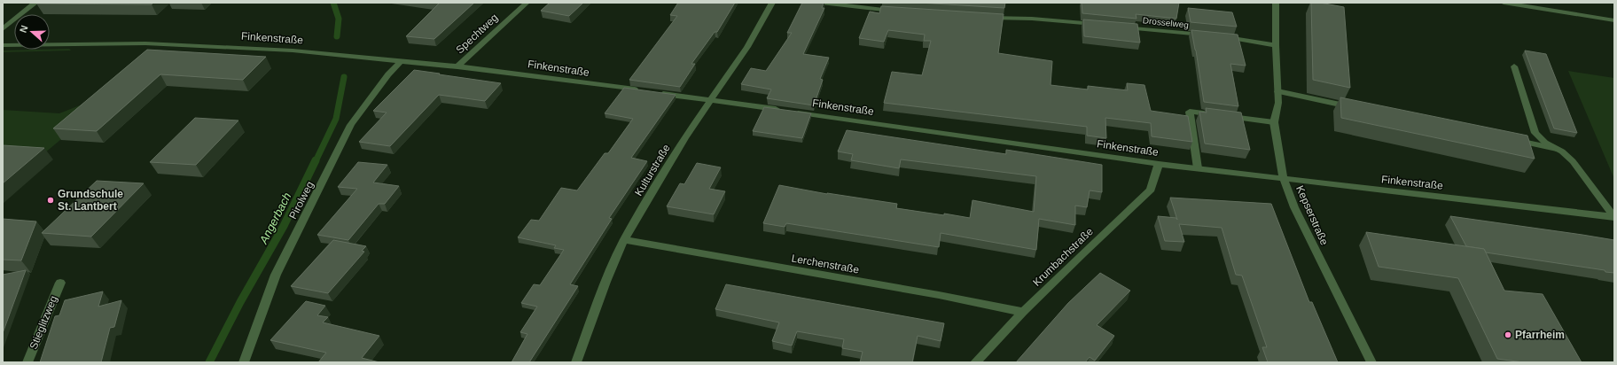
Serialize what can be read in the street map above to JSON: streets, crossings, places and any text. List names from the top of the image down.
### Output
{
  "streets": {
    "street": [
      "Drosselweg",
      "Spechtweg",
      "Finkenstraße",
      "Kulturstraße",
      "Pirolweg",
      "Kepserstraße",
      "Krumbachstraße",
      "Lerchenstraße",
      "Stieglitzweg"
    ]
  },
  "crossings": [
    ["Spechtweg", "Finkenstraße"],
    ["Finkenstraße", "Kulturstraße"],
    ["Finkenstraße", "Pirolweg"],
    ["Finkenstraße", "Kepserstraße"],
    ["Finkenstraße", "Krumbachstraße"],
    ["Kulturstraße", "Lerchenstraße"],
    ["Krumbachstraße", "Lerchenstraße"]
  ],
  "water": ["Angerbach"],
  "places": ["Grundschule St. Lantbert", "Pfarrheim"],
  "north": "left"
}
